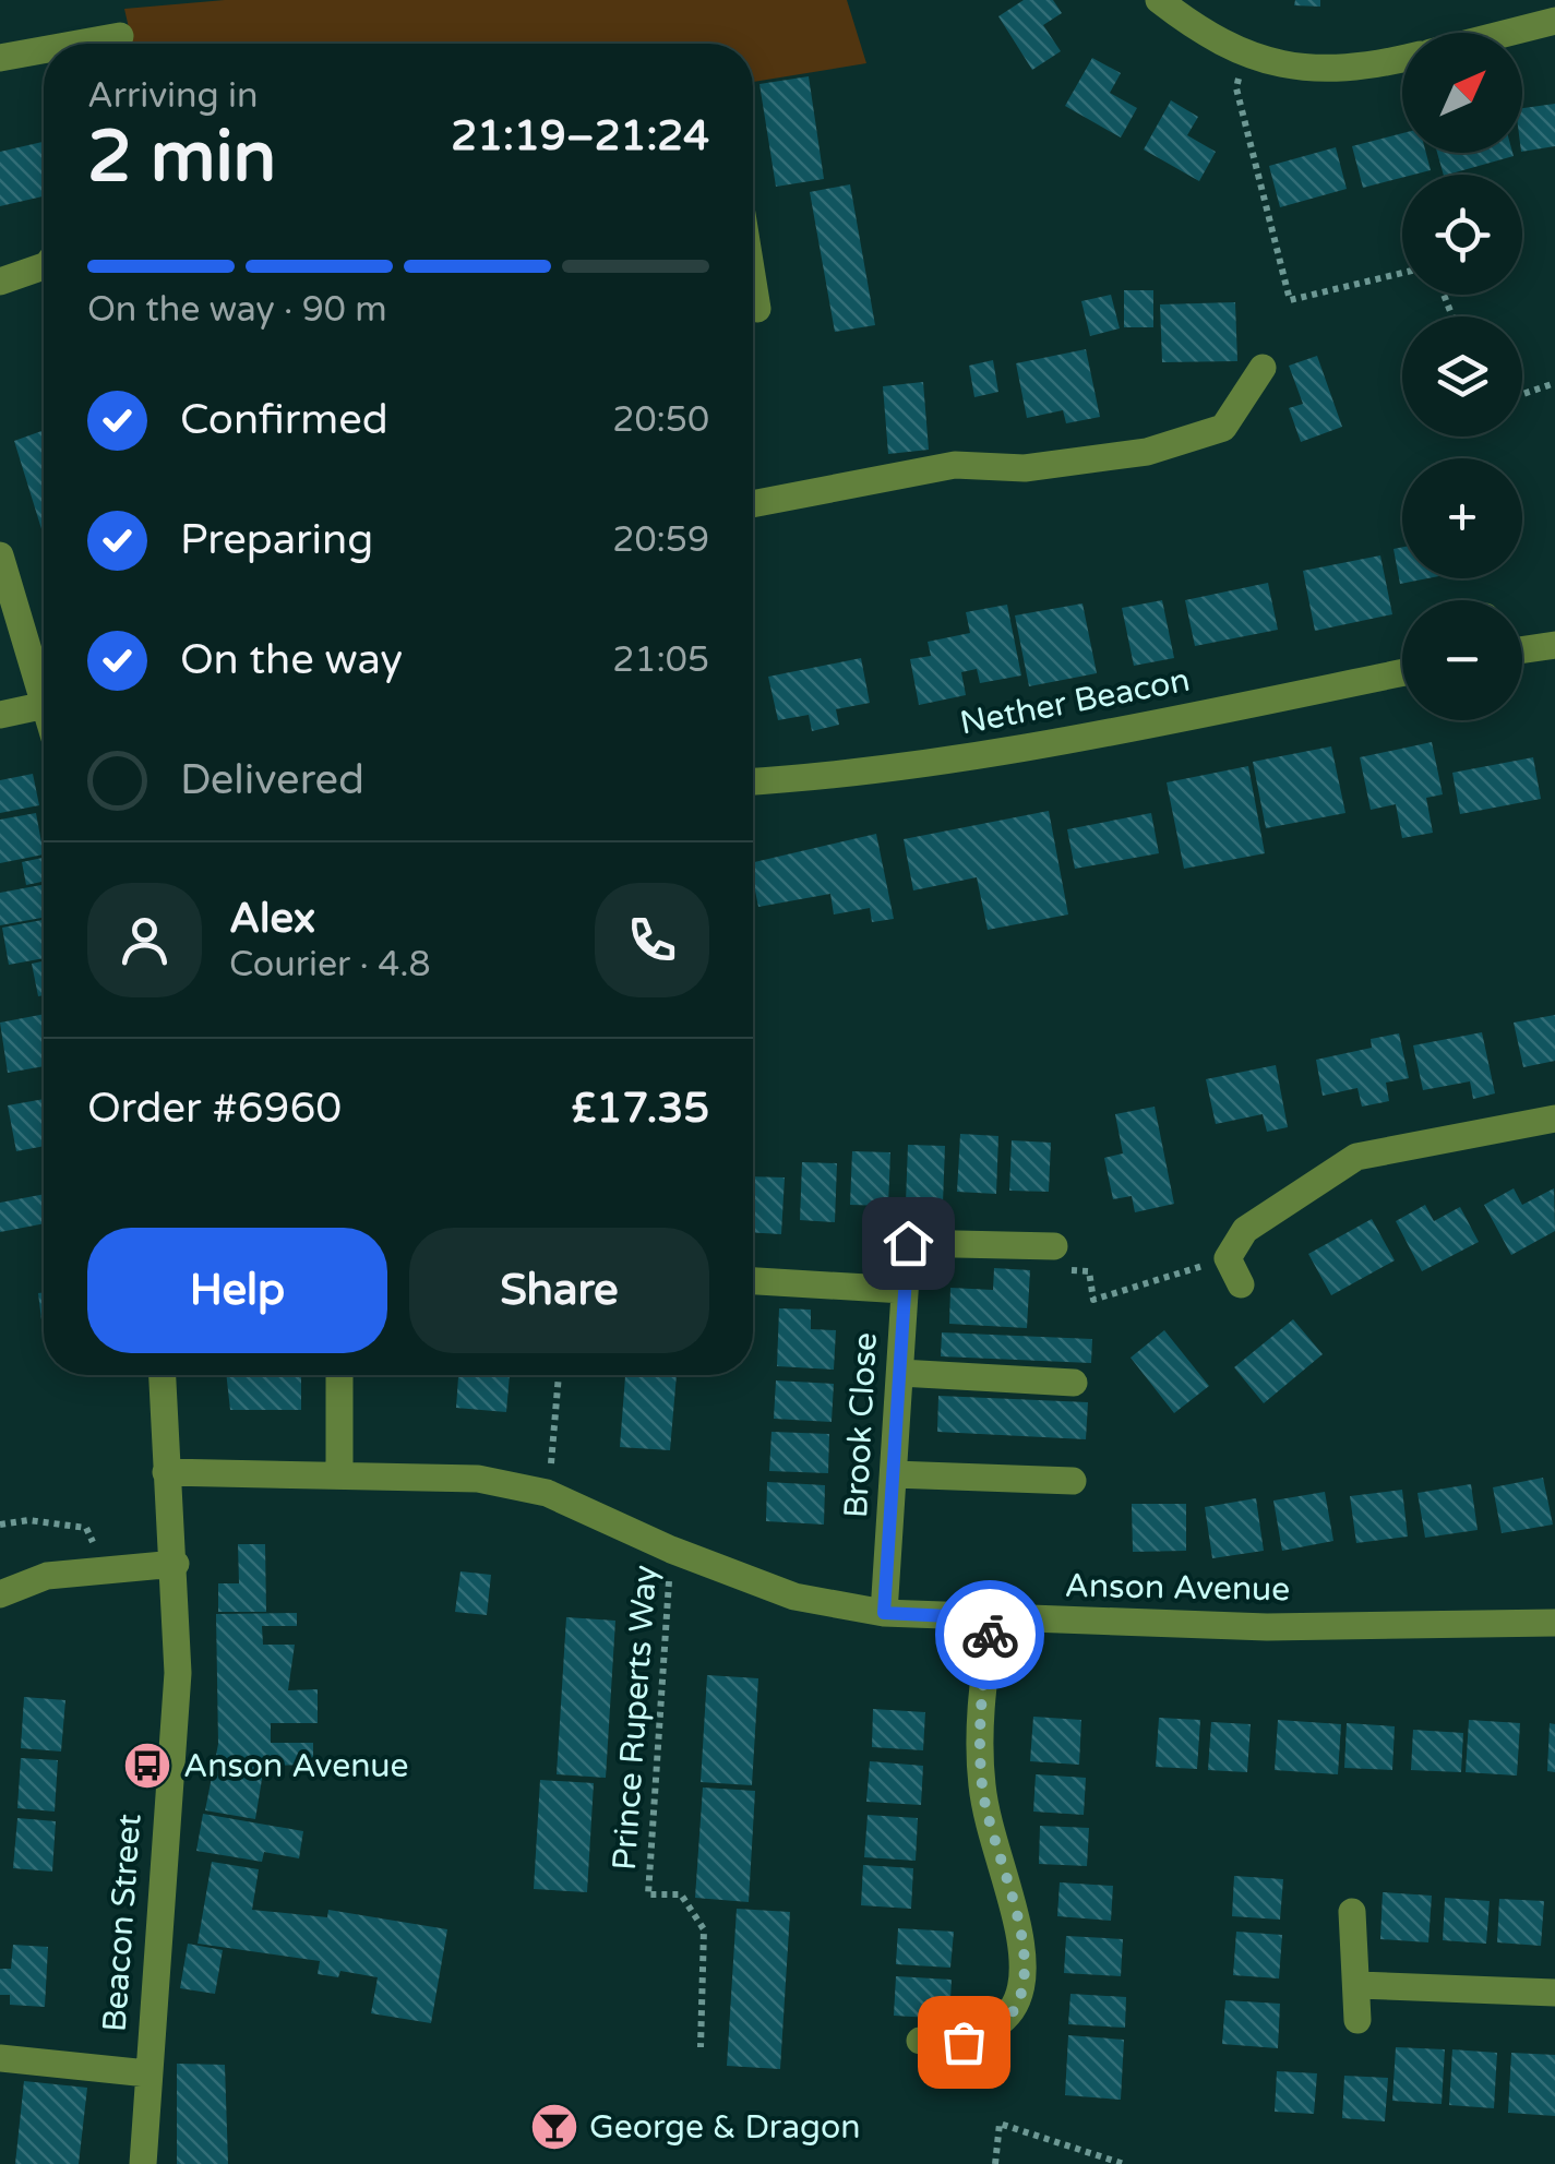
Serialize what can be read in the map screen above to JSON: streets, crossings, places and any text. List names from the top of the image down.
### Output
{
  "streets": {
    "street": [
      "Nether Beacon",
      "Brook Close",
      "Anson Avenue",
      "Beacon Street"
    ],
    "path": ["Prince Ruperts Way"]
  },
  "crossings": [
    ["Brook Close", "Anson Avenue"],
    ["Anson Avenue", "Prince Ruperts Way"],
    ["Anson Avenue", "Beacon Street"]
  ],
  "places": {
    "bus stop": ["Anson Avenue"],
    "bar": ["George & Dragon"]
  },
  "north": "top right",
  "page": {
    "map_buttons": ["+", "−"],
    "heading": ["2 min", "Arriving in", "21:19–21:24"],
    "panel": [
      "Alex",
      "Courier · 4.8",
      "Order #6960",
      "£17.35"
    ],
    "bar": "On the way · 90 m",
    "list": [
      ["Confirmed", "20:50"],
      ["Preparing", "20:59"],
      ["On the way", "21:05"],
      "Delivered"
    ],
    "buttons": ["Help", "Share"]
  }
}
